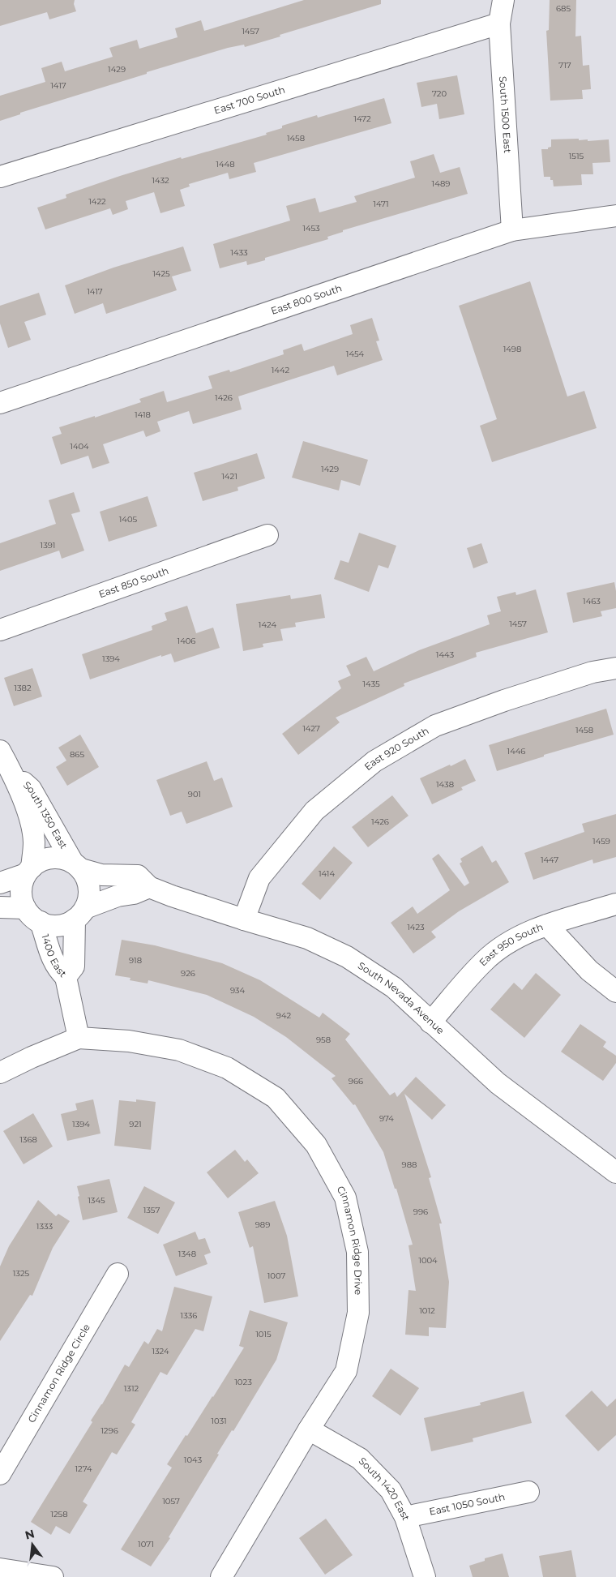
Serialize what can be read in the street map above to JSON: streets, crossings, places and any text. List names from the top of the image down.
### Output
{
  "streets": {
    "street": [
      "East 700 South",
      "South 1500 East",
      "East 800 South",
      "East 850 South",
      "East 920 South",
      "South 1350 East",
      "East 950 South",
      "1400 East",
      "South Nevada Avenue",
      "Cinnamon Ridge Drive",
      "Cinnamon Ridge Circle",
      "South 1420 East",
      "East 1050 South"
    ]
  },
  "crossings": [
    ["East 700 South", "South 1500 East"],
    ["South 1500 East", "East 800 South"],
    ["East 920 South", "South Nevada Avenue"],
    ["South 1350 East", "1400 East"],
    ["South 1350 East", "South Nevada Avenue"],
    ["East 950 South", "South Nevada Avenue"],
    ["1400 East", "South Nevada Avenue"],
    ["Cinnamon Ridge Drive", "South 1420 East"],
    ["South 1420 East", "East 1050 South"]
  ],
  "house_numbers": [
    "685",
    "1457",
    "717",
    "1429",
    "1417",
    "720",
    "1472",
    "1458",
    "1515",
    "1448",
    "1432",
    "1489",
    "1422",
    "1471",
    "1453",
    "1433",
    "1425",
    "1417",
    "1498",
    "1454",
    "1442",
    "1426",
    "1418",
    "1404",
    "1429",
    "1421",
    "1405",
    "1391",
    "1463",
    "1457",
    "1424",
    "1406",
    "1443",
    "1394",
    "1435",
    "1382",
    "1427",
    "1458",
    "1446",
    "865",
    "1438",
    "901",
    "1426",
    "1459",
    "1447",
    "1414",
    "1423",
    "918",
    "926",
    "934",
    "942",
    "958",
    "966",
    "974",
    "1394",
    "921",
    "1368",
    "988",
    "1345",
    "1357",
    "996",
    "989",
    "1333",
    "1348",
    "1004",
    "1325",
    "1007",
    "1012",
    "1336",
    "1015",
    "1324",
    "1023",
    "1312",
    "1031",
    "1296",
    "1043",
    "1274",
    "1057",
    "1258",
    "1071"
  ],
  "north": "top"
}
